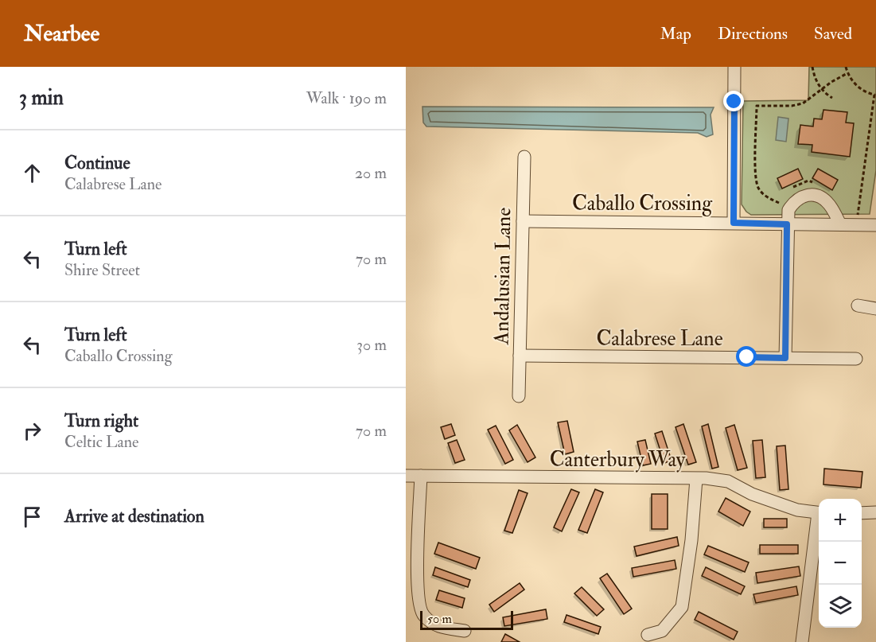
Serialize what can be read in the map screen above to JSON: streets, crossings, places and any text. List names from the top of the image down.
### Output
{
  "streets": {
    "street": [
      "Caballo Crossing",
      "Andalusian Lane",
      "Calabrese Lane",
      "Canterbury Way"
    ]
  },
  "crossings": [
    ["Caballo Crossing", "Andalusian Lane"],
    ["Andalusian Lane", "Calabrese Lane"]
  ],
  "scale_bar": "50 m",
  "page": {
    "header": "Nearbee",
    "nav": ["Map", "Directions", "Saved"],
    "heading": ["3 min", "Walk · 190 m"],
    "list": [
      ["Continue", "Calabrese Lane", "20 m"],
      ["Turn left", "Shire Street", "70 m"],
      ["Turn left", "Caballo Crossing", "30 m"],
      ["Turn right", "Celtic Lane", "70 m"],
      "Arrive at destination"
    ],
    "map_buttons": ["+", "−"],
    "scale": "50 m"
  }
}
